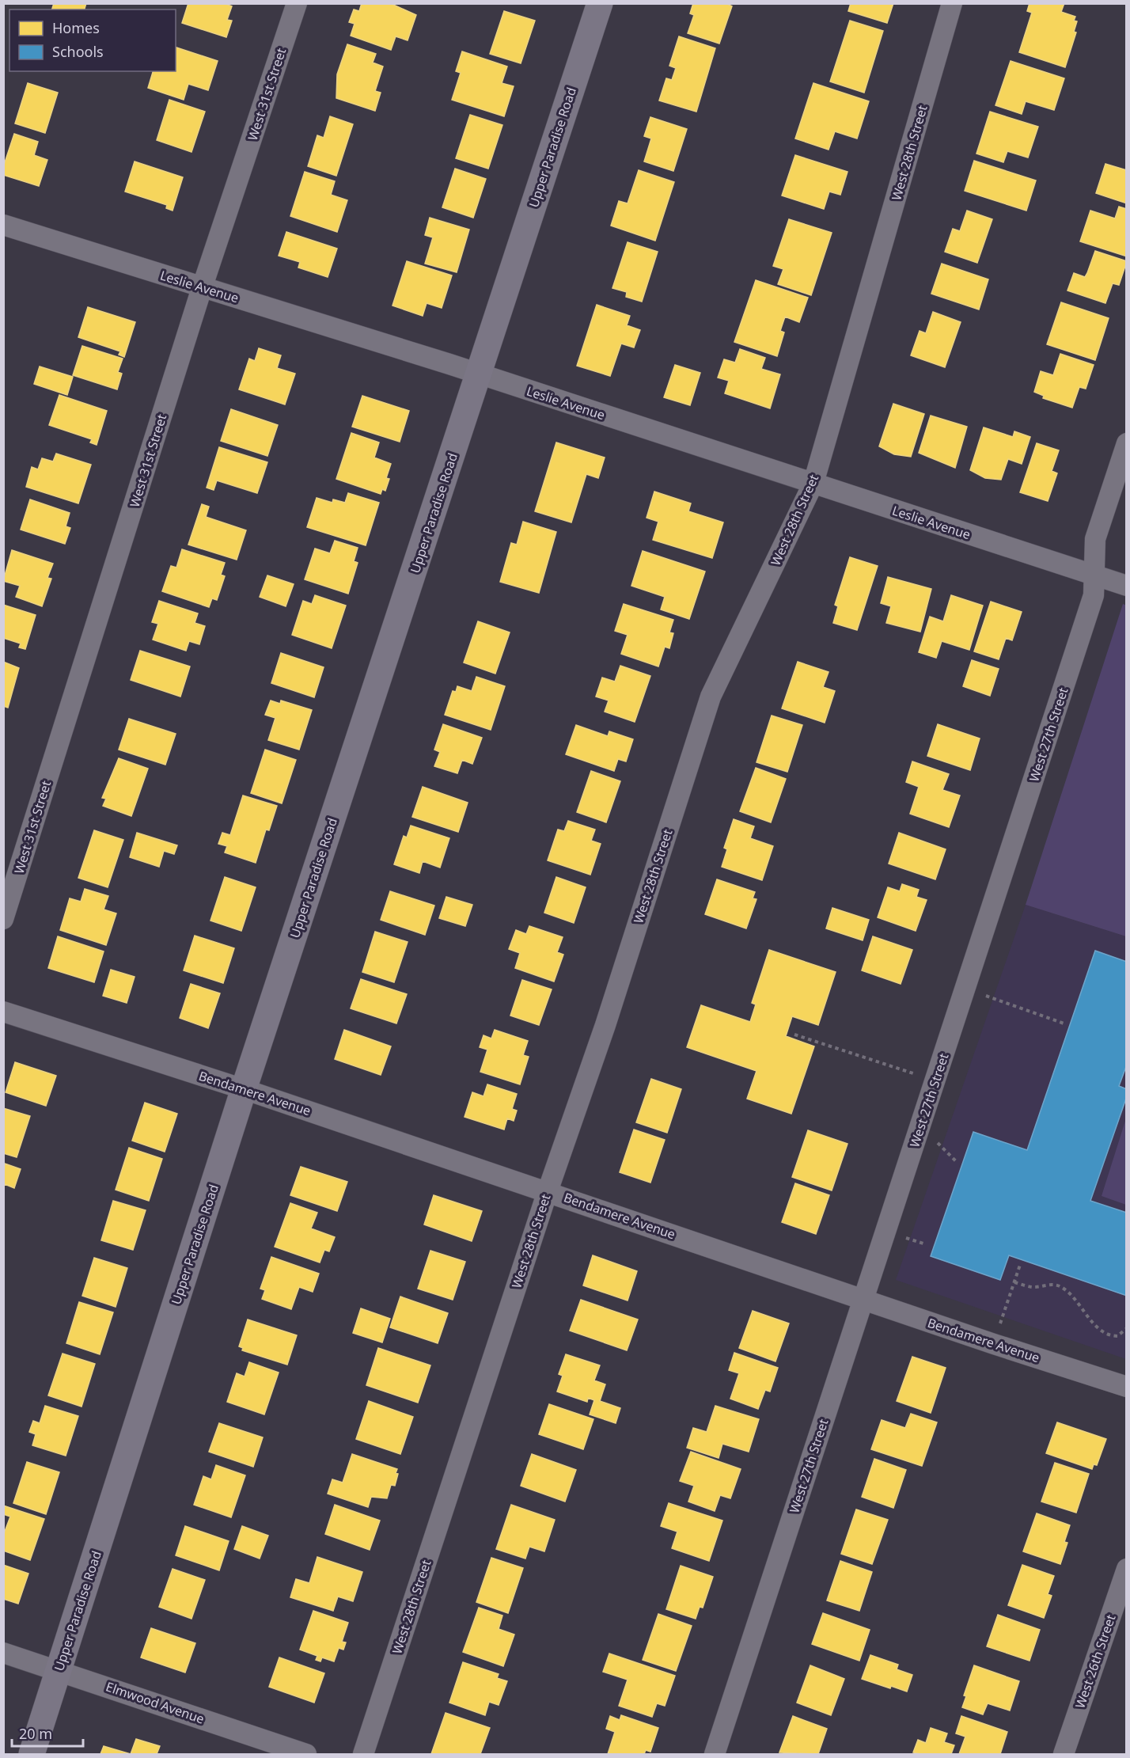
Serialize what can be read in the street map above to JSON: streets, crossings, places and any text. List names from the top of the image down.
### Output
{
  "streets": {
    "street": [
      "West 31st Street",
      "Upper Paradise Road",
      "West 28th Street",
      "Leslie Avenue",
      "West 27th Street",
      "Bendamere Avenue",
      "West 26th Street",
      "Elmwood Avenue"
    ]
  },
  "crossings": [
    ["West 31st Street", "Leslie Avenue"],
    ["Upper Paradise Road", "Leslie Avenue"],
    ["Upper Paradise Road", "Bendamere Avenue"],
    ["Upper Paradise Road", "Elmwood Avenue"],
    ["West 28th Street", "Leslie Avenue"],
    ["West 28th Street", "Bendamere Avenue"],
    ["Leslie Avenue", "West 27th Street"],
    ["West 27th Street", "Bendamere Avenue"]
  ],
  "legend": ["Homes", "Schools"],
  "scale_bar": "20 m"
}
